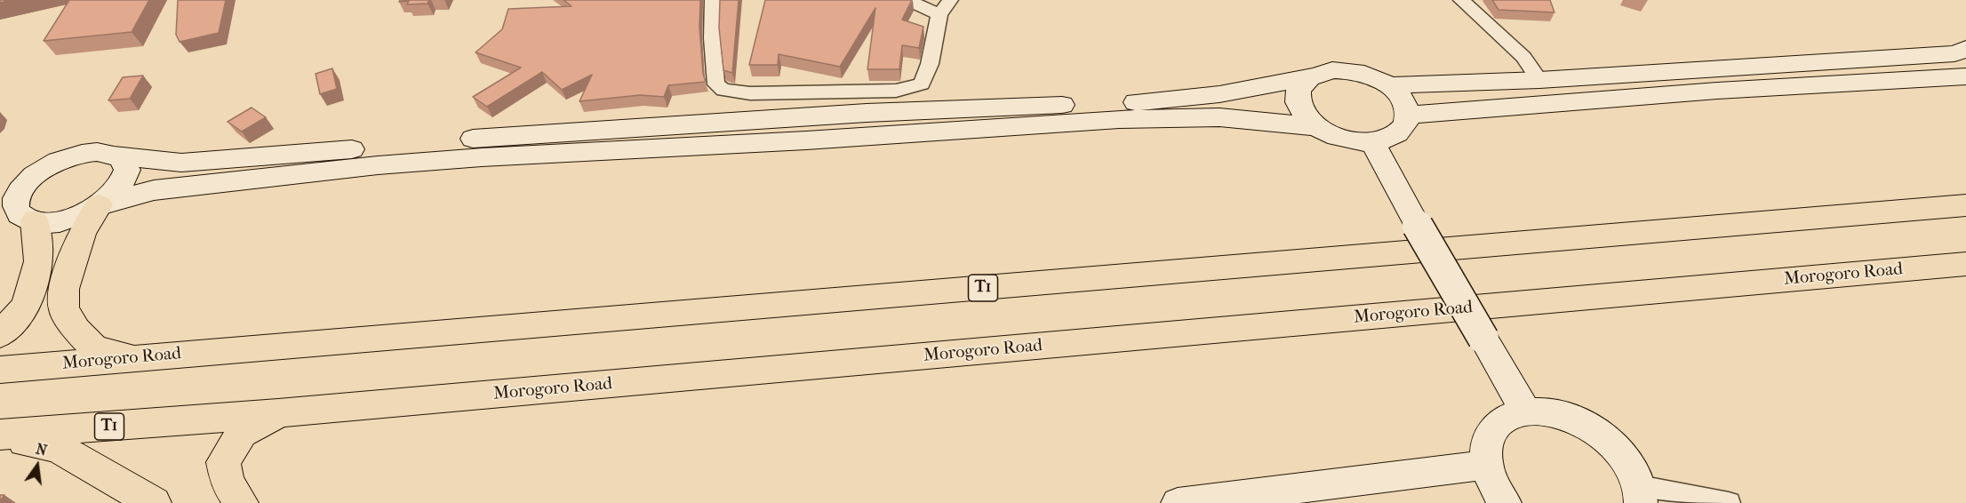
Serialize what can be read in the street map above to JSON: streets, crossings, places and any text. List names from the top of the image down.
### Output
{
  "streets": {
    "highway": ["Morogoro Road", "T1"]
  },
  "north": "top"
}
